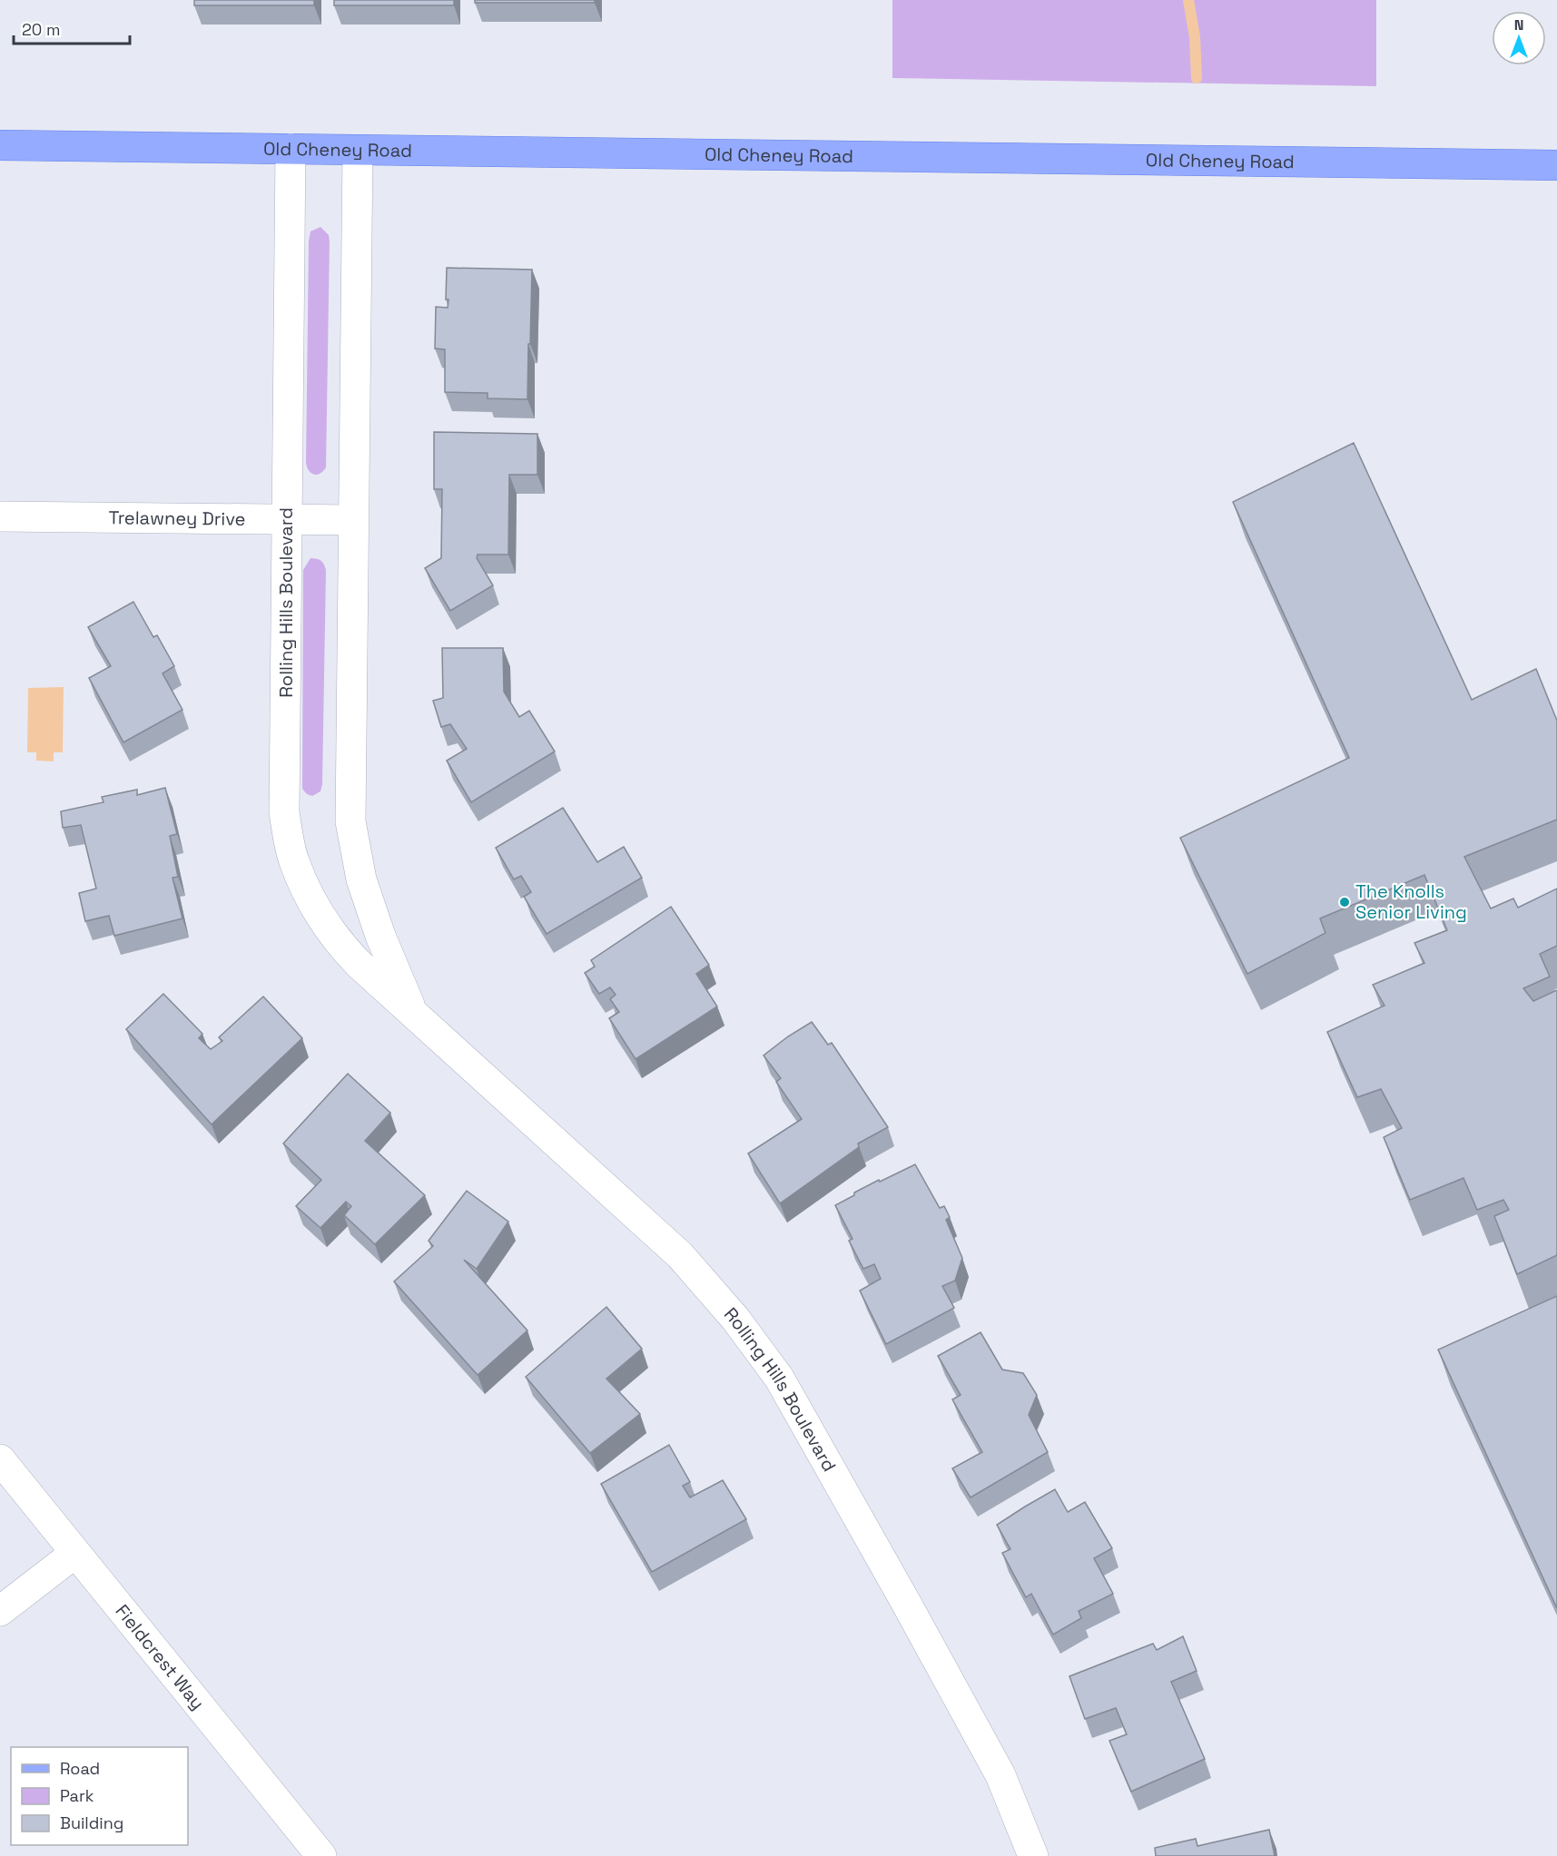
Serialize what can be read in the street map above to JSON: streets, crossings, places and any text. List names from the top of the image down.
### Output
{
  "streets": {
    "main road": ["Old Cheney Road"],
    "street": ["Trelawney Drive", "Rolling Hills Boulevard", "Fieldcrest Way"]
  },
  "crossings": [
    ["Old Cheney Road", "Rolling Hills Boulevard"],
    ["Trelawney Drive", "Rolling Hills Boulevard"]
  ],
  "places": ["The Knolls Senior Living"],
  "legend": ["Road", "Park", "Building"],
  "scale_bar": "20 m",
  "north": "top"
}
